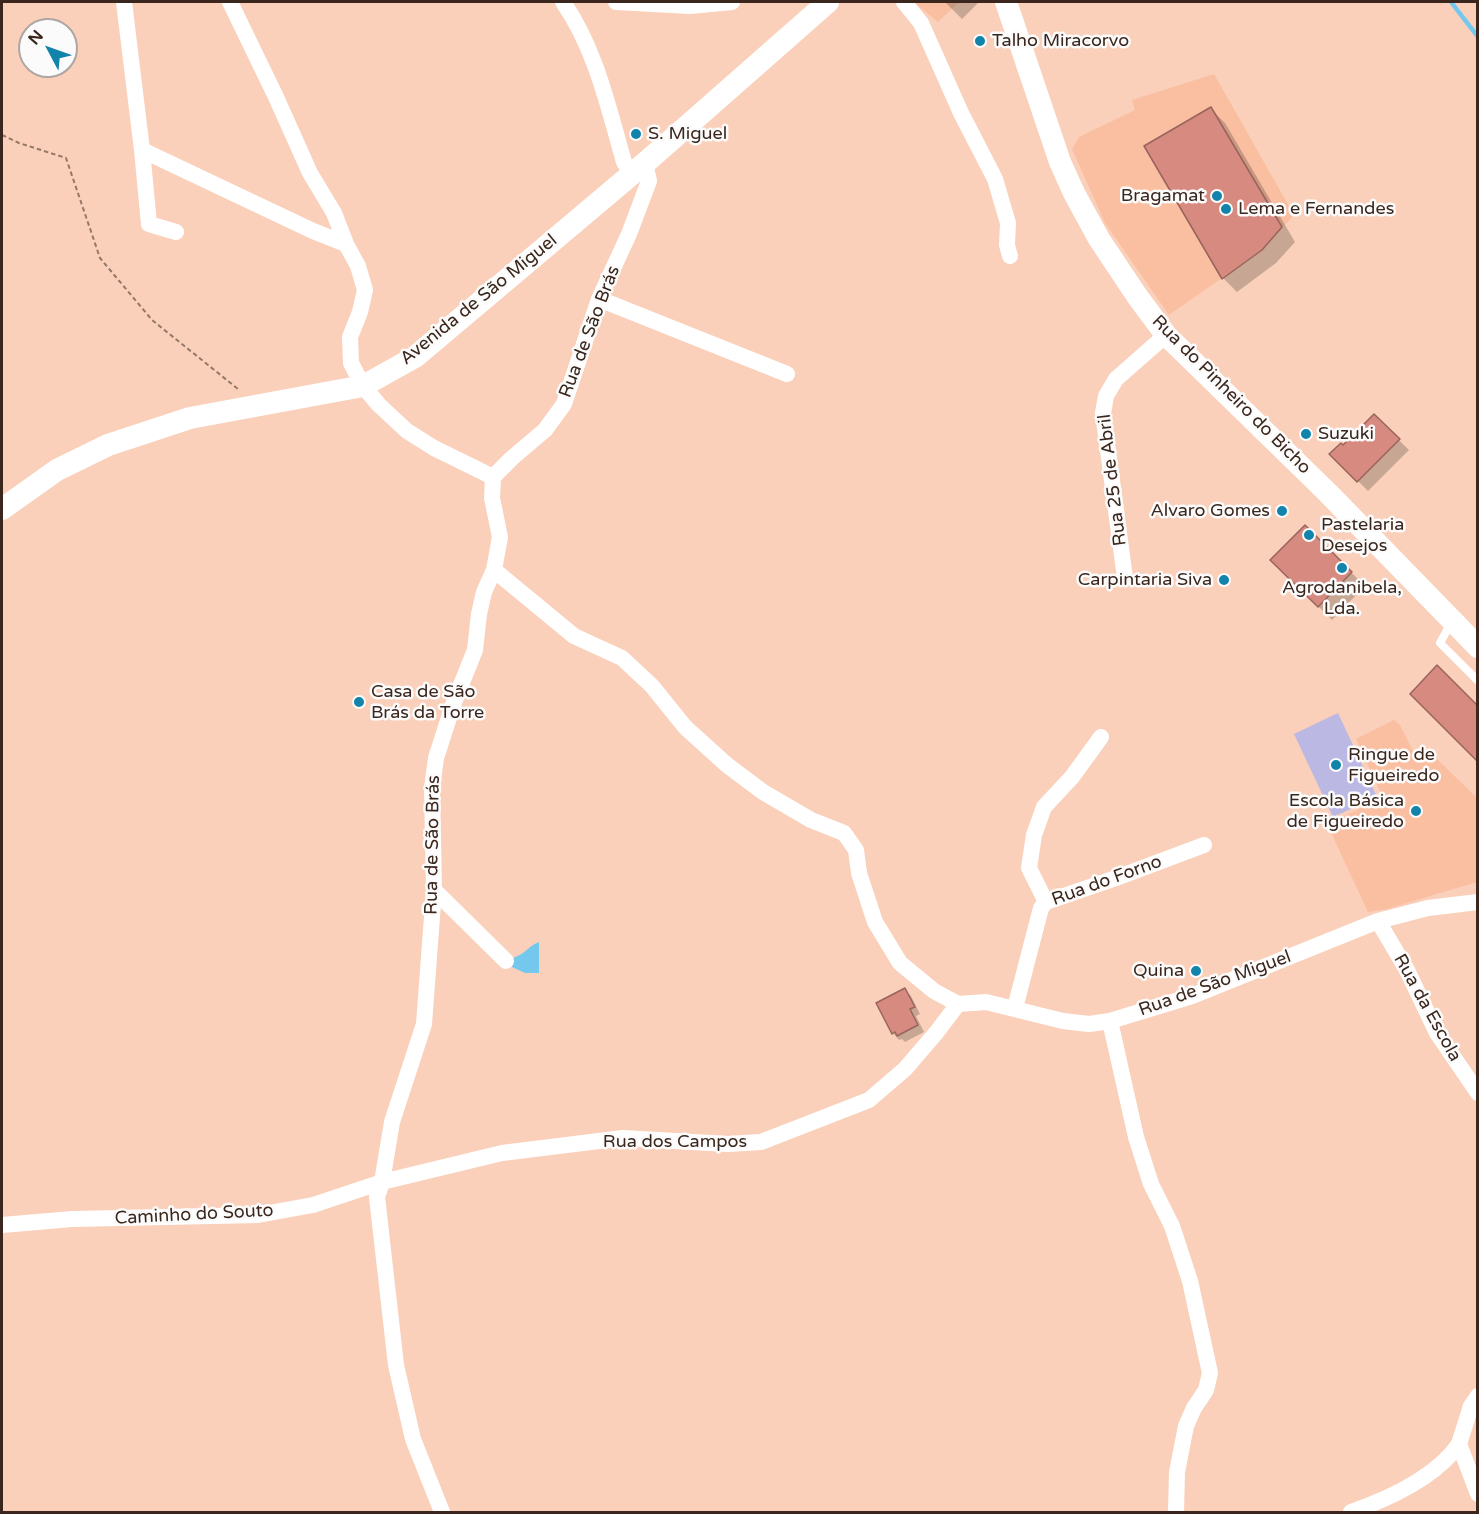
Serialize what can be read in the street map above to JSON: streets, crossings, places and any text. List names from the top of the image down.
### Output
{
  "streets": {
    "street": [
      "Avenida de São Miguel",
      "Rua de São Brás",
      "Rua do Pinheiro do Bicho",
      "Rua 25 de Abril",
      "Rua do Forno",
      "Rua de São Miguel",
      "Rua da Escola",
      "Rua dos Campos",
      "Caminho do Souto"
    ]
  },
  "crossings": [
    ["Avenida de São Miguel", "Rua de São Brás"],
    ["Rua de São Brás", "Rua dos Campos"],
    ["Rua de São Brás", "Caminho do Souto"],
    ["Rua do Pinheiro do Bicho", "Rua 25 de Abril"],
    ["Rua do Forno", "Rua de São Miguel"],
    ["Rua de São Miguel", "Rua da Escola"],
    ["Rua de São Miguel", "Rua dos Campos"],
    ["Rua dos Campos", "Caminho do Souto"]
  ],
  "places": [
    "Talho Miracorvo",
    "S. Miguel",
    "Bragamat",
    "Lema e Fernandes",
    "Suzuki",
    "Alvaro Gomes",
    "Pastelaria Desejos",
    "Agrodanibela, Lda.",
    "Carpintaria Siva",
    "Casa de São Brás da Torre",
    "Ringue de Figueiredo",
    "Escola Básica de Figueiredo",
    "Quina"
  ],
  "north": "top left"
}
